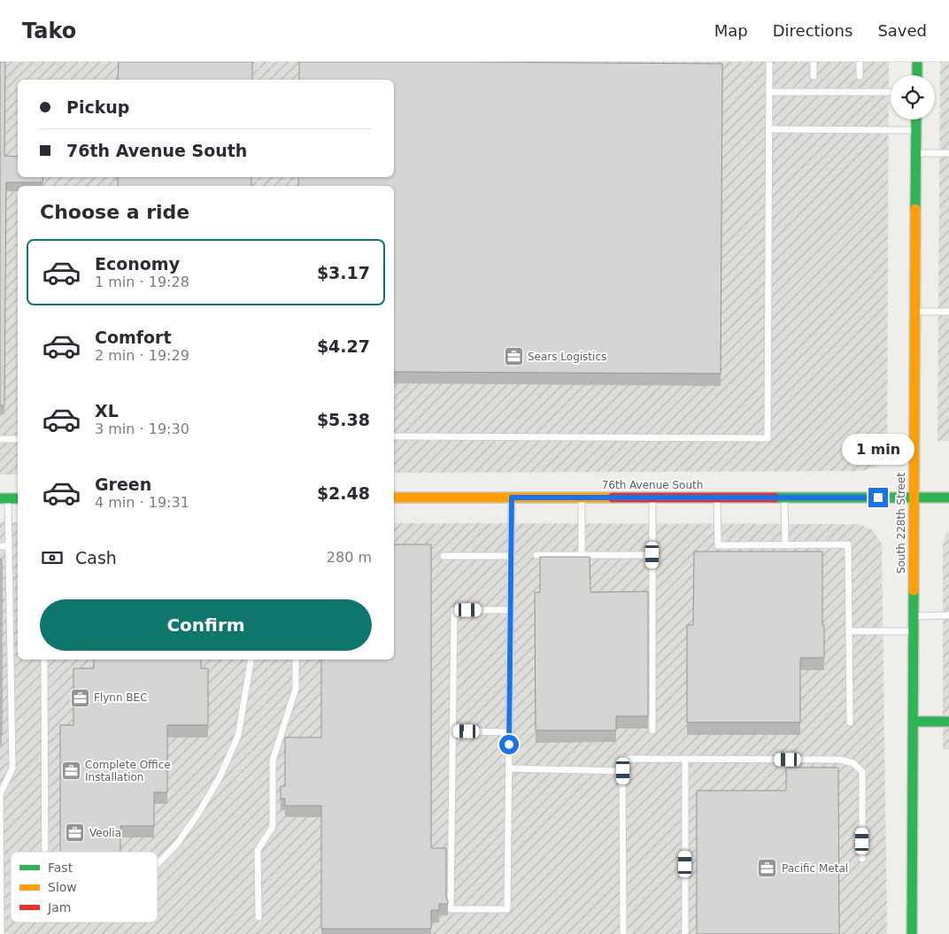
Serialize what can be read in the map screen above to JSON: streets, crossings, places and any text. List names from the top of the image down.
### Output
{
  "streets": {
    "main road": ["76th Avenue South", "South 228th Street"]
  },
  "crossings": [
    ["76th Avenue South", "South 228th Street"]
  ],
  "places": {
    "office": [
      "Sears Logistics",
      "Flynn BEC",
      "Complete Office Installation",
      "Veolia",
      "Pacific Metal"
    ]
  },
  "legend": ["Fast", "Slow", "Jam"],
  "page": {
    "header": "Tako",
    "nav": ["Map", "Directions", "Saved"],
    "banner": ["Pickup", "76th Avenue South"],
    "heading": "Choose a ride",
    "list": [
      {
        "name": "Economy",
        "note": "1 min · 19:28",
        "value": "$3.17"
      },
      {
        "name": "Comfort",
        "note": "2 min · 19:29",
        "value": "$4.27"
      },
      {
        "name": "XL",
        "note": "3 min · 19:30",
        "value": "$5.38"
      },
      {
        "name": "Green",
        "note": "4 min · 19:31",
        "value": "$2.48"
      }
    ],
    "bubble": "1 min",
    "pay": ["Cash", "280 m"],
    "buttons": "Confirm"
  }
}
